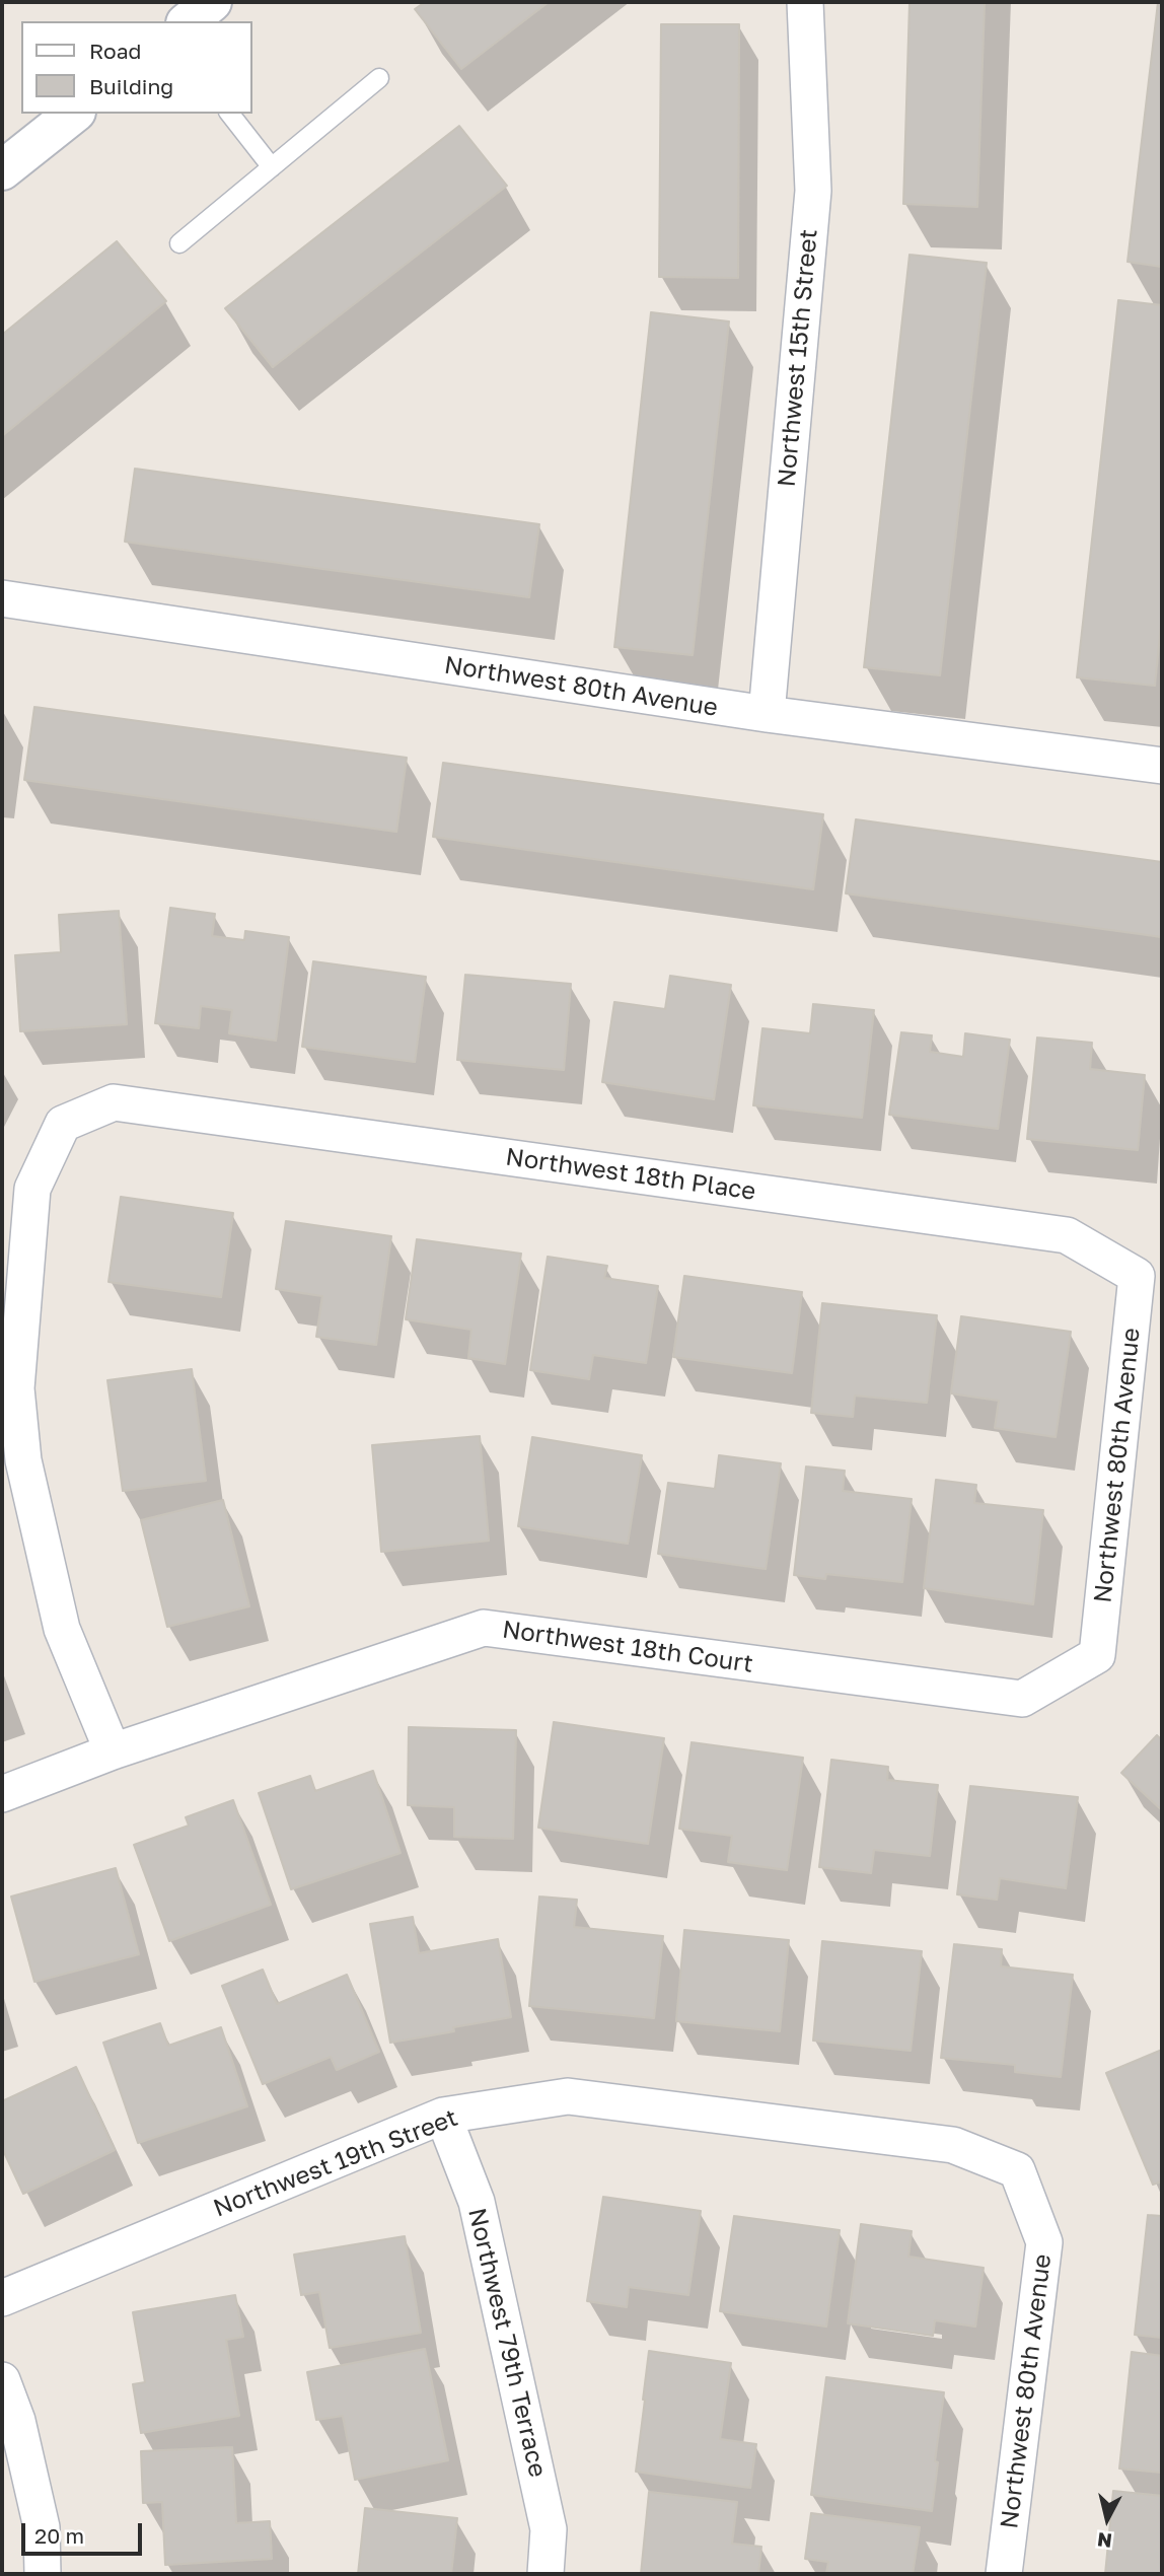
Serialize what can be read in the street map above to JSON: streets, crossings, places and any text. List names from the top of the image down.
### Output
{
  "streets": {
    "street": [
      "Northwest 15th Street",
      "Northwest 80th Avenue",
      "Northwest 18th Place",
      "Northwest 18th Court",
      "Northwest 19th Street",
      "Northwest 79th Terrace"
    ]
  },
  "crossings": [
    ["Northwest 15th Street", "Northwest 80th Avenue"],
    ["Northwest 80th Avenue", "Northwest 18th Place"],
    ["Northwest 80th Avenue", "Northwest 18th Court"],
    ["Northwest 80th Avenue", "Northwest 19th Street"],
    ["Northwest 18th Place", "Northwest 18th Court"],
    ["Northwest 19th Street", "Northwest 79th Terrace"]
  ],
  "legend": ["Road", "Building"],
  "scale_bar": "20 m",
  "north": "bottom"
}
